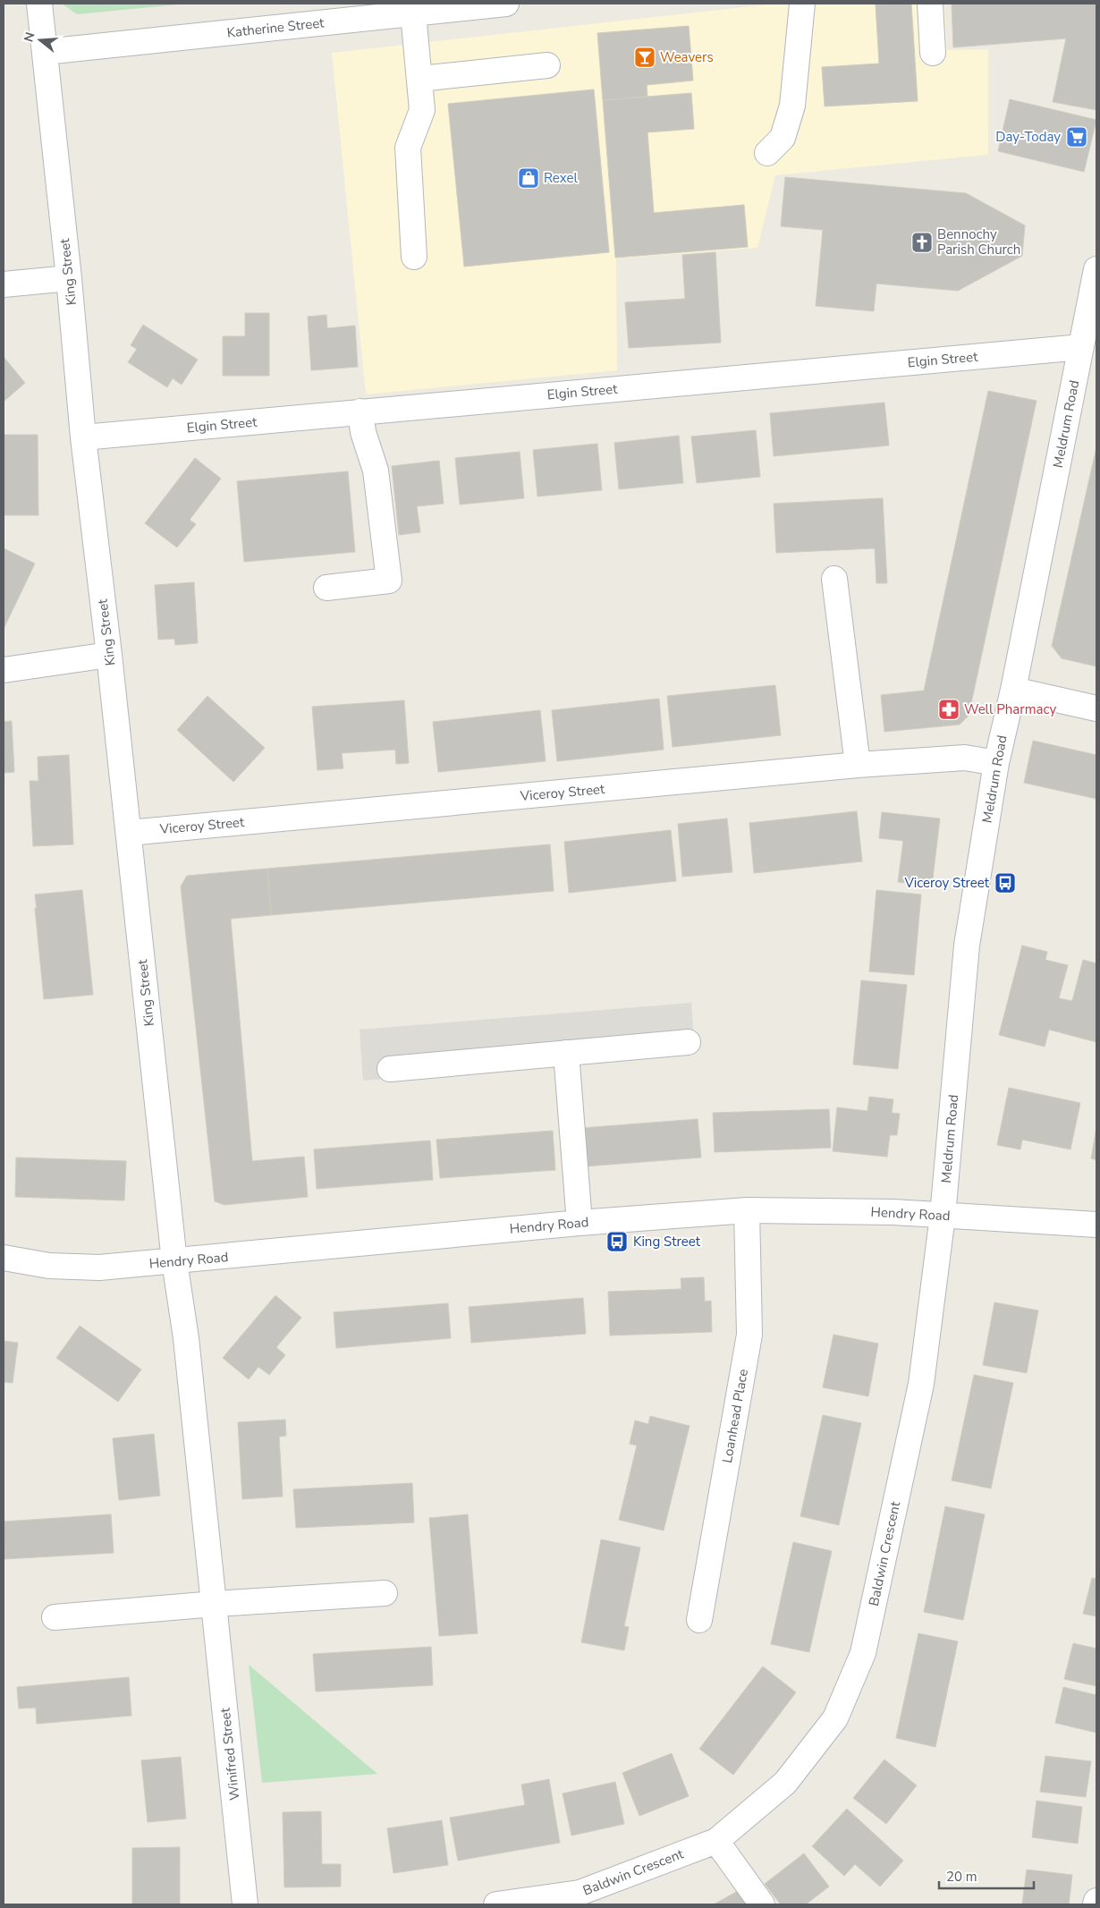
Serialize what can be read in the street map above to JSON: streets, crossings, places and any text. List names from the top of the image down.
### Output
{
  "streets": {
    "street": [
      "Katherine Street",
      "King Street",
      "Elgin Street",
      "Meldrum Road",
      "Viceroy Street",
      "Hendry Road",
      "Loanhead Place",
      "Baldwin Crescent",
      "Winifred Street"
    ]
  },
  "crossings": [
    ["Katherine Street", "King Street"],
    ["King Street", "Elgin Street"],
    ["King Street", "Viceroy Street"],
    ["King Street", "Hendry Road"],
    ["King Street", "Winifred Street"],
    ["Elgin Street", "Meldrum Road"],
    ["Meldrum Road", "Viceroy Street"],
    ["Meldrum Road", "Hendry Road"],
    ["Meldrum Road", "Baldwin Crescent"],
    ["Hendry Road", "Loanhead Place"],
    ["Hendry Road", "Baldwin Crescent"]
  ],
  "places": {
    "bar": ["Weavers"],
    "supermarket": ["Day-Today"],
    "shop": ["Rexel"],
    "church": ["Bennochy Parish Church"],
    "pharmacy": ["Well Pharmacy"],
    "bus stop": ["Viceroy Street", "King Street"]
  },
  "scale_bar": "20 m",
  "north": "left"
}
